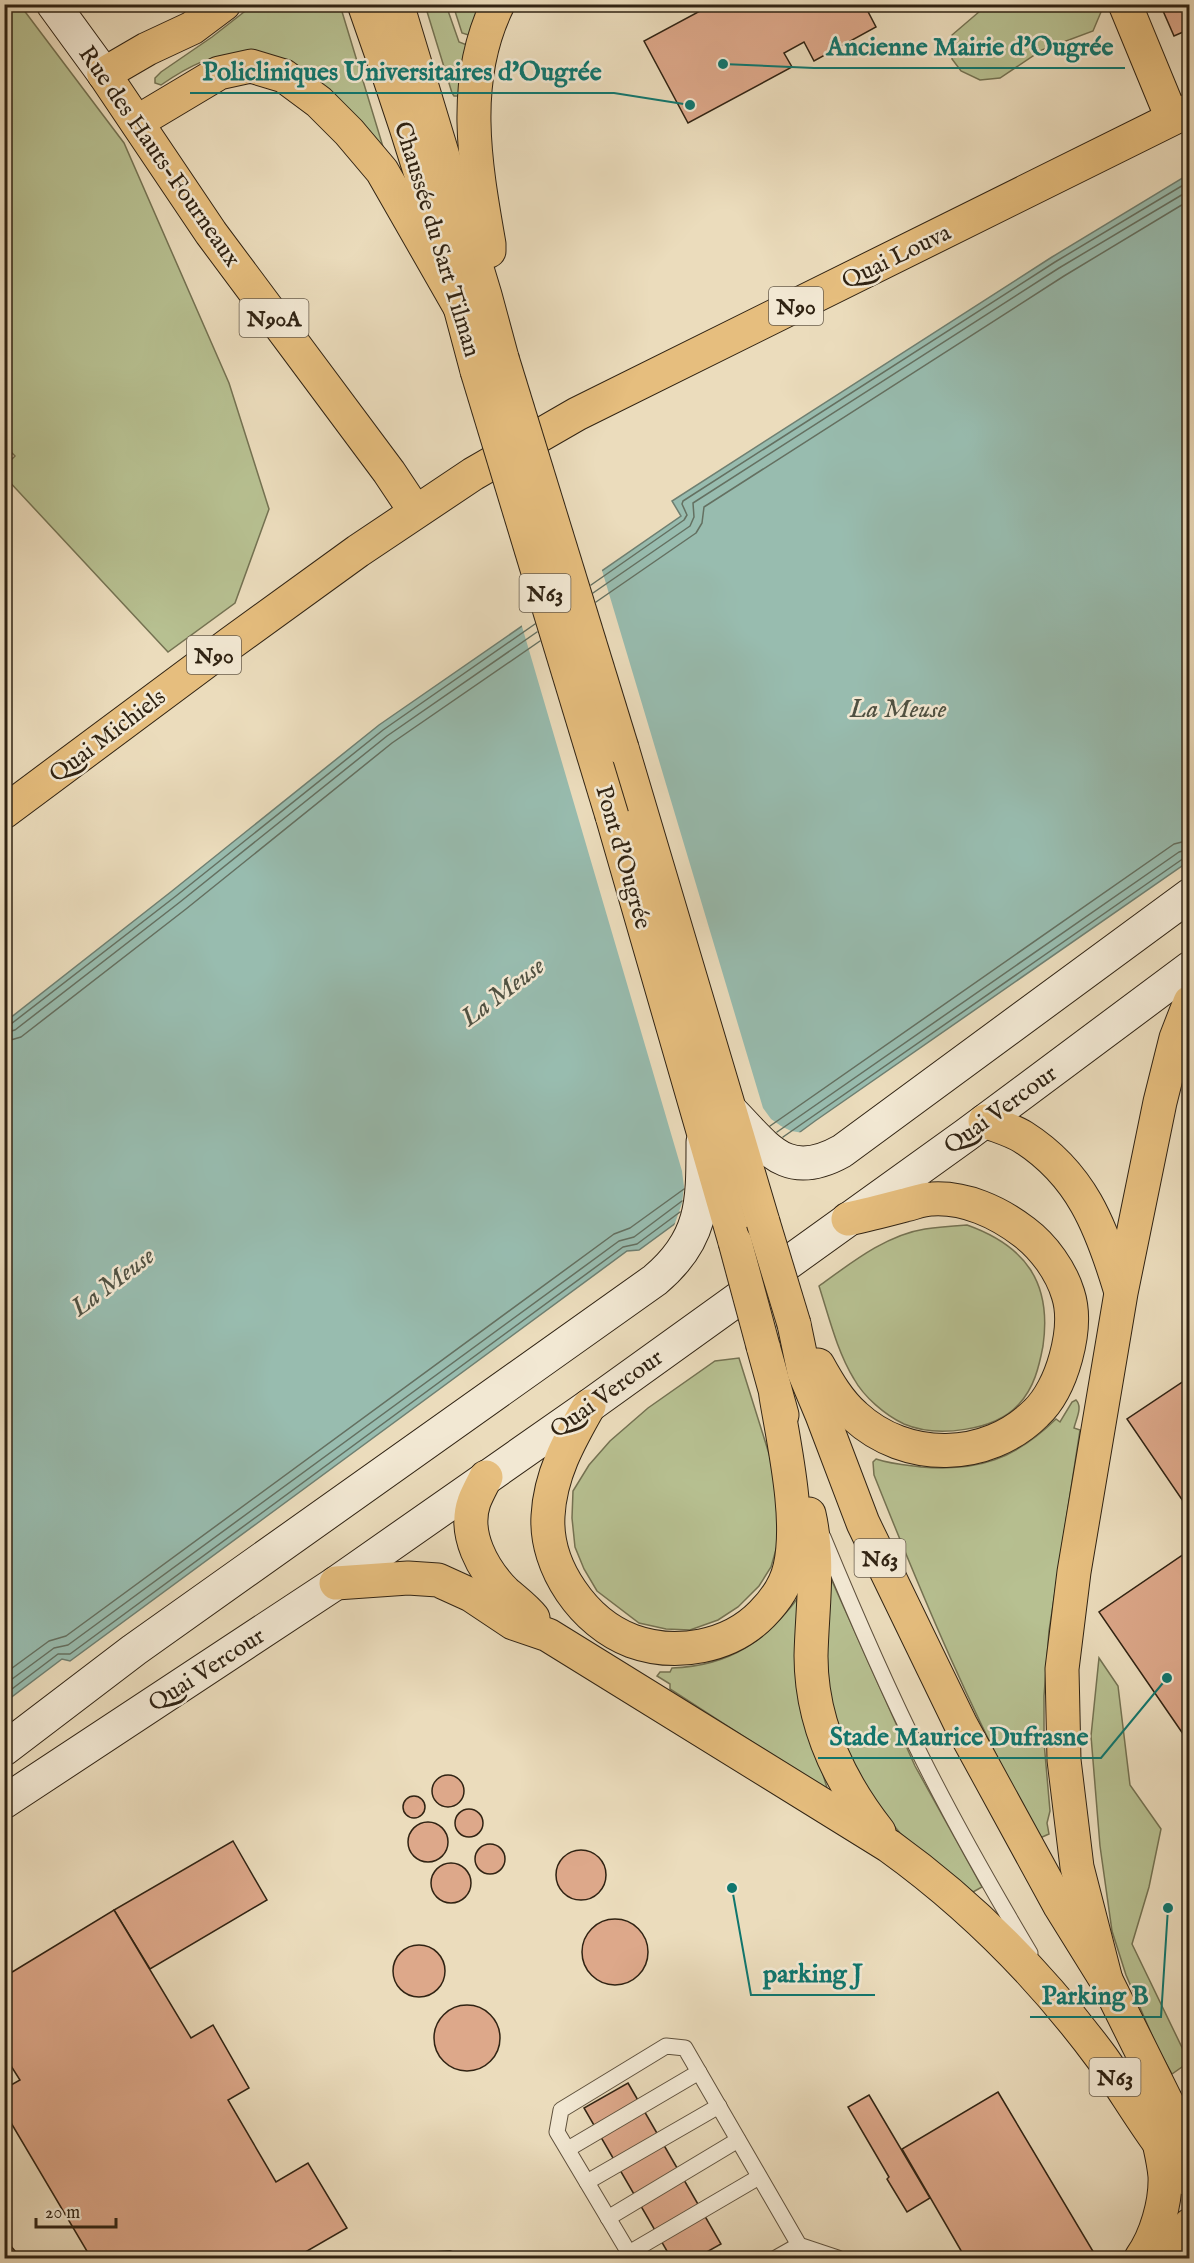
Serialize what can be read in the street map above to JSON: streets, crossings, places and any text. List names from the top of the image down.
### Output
{
  "streets": {
    "main road": [
      "Rue des Hauts-Fourneaux",
      "Chaussée du Sart Tilman",
      "Quai Louva",
      "N90",
      "N90A",
      "N63",
      "Quai Michiels",
      "Pont d'Ougrée",
      "Quai Vercour"
    ]
  },
  "crossings": [
    ["Rue des Hauts-Fourneaux", "Quai Louva"],
    ["Rue des Hauts-Fourneaux", "Quai Michiels"],
    ["Chaussée du Sart Tilman", "Pont d'Ougrée"],
    ["Quai Louva", "Quai Michiels"],
    ["N63", "Pont d'Ougrée"]
  ],
  "water": ["La Meuse"],
  "places": [
    "Ancienne Mairie d'Ougrée",
    "Policliniques Universitaires d'Ougrée",
    "Stade Maurice Dufrasne",
    "parking J",
    "Parking B"
  ],
  "scale_bar": "20 m"
}
